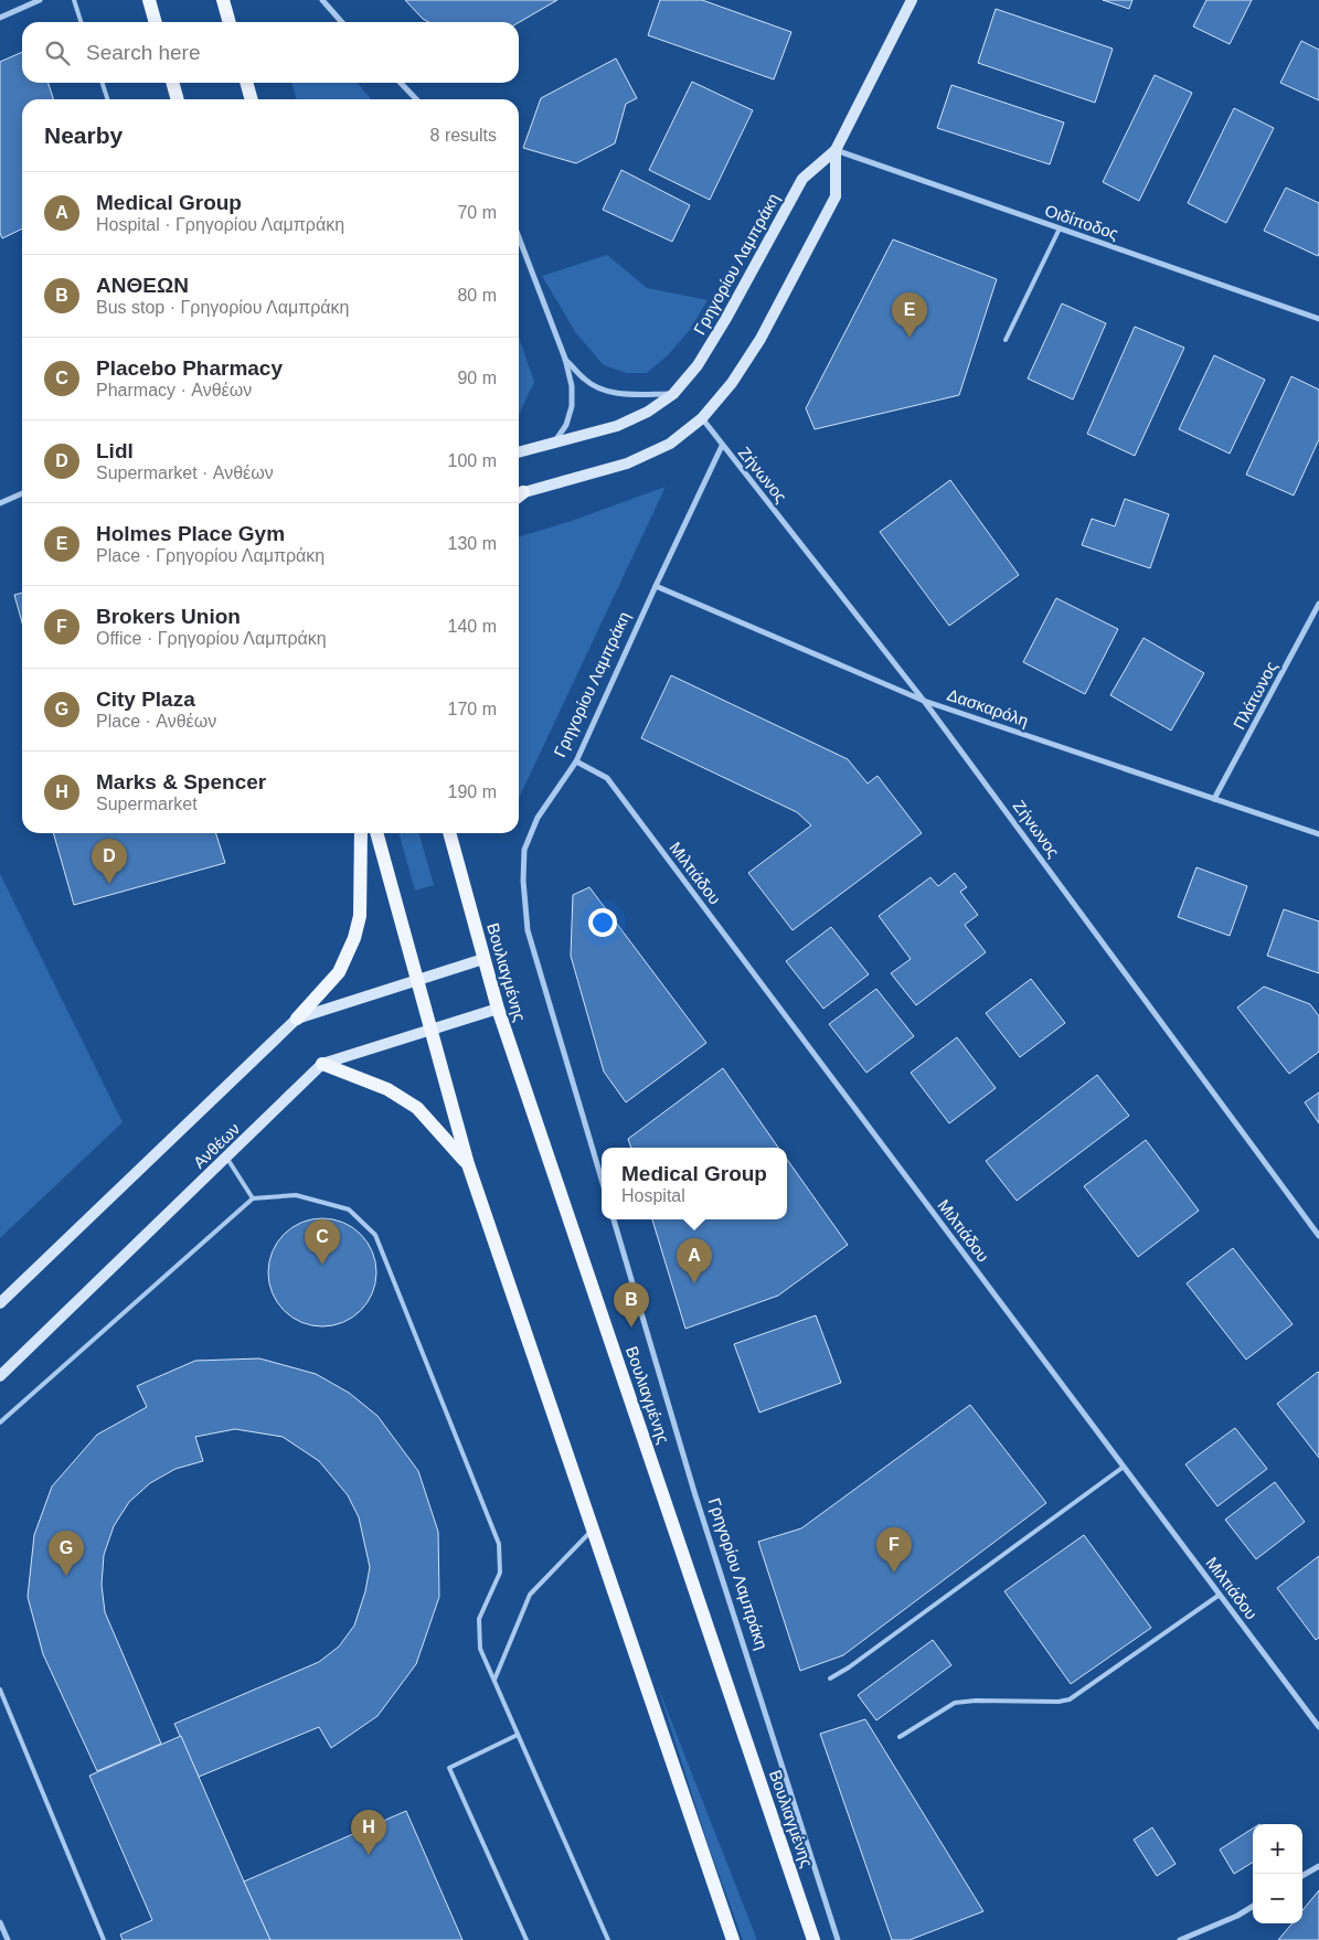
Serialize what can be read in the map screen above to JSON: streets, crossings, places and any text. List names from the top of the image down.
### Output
{
  "streets": {
    "main road": ["Γρηγορίου Λαμπράκη", "Βουλιαγμένης", "Ανθέων"],
    "street": [
      "Οιδίποδος",
      "Ζήνωνος",
      "Πλάτωνος",
      "Δασκαρόλη",
      "Μιλτιάδου"
    ]
  },
  "crossings": [
    ["Οιδίποδος", "Γρηγορίου Λαμπράκη"],
    ["Γρηγορίου Λαμπράκη", "Ζήνωνος"],
    ["Γρηγορίου Λαμπράκη", "Δασκαρόλη"],
    ["Γρηγορίου Λαμπράκη", "Μιλτιάδου"],
    ["Ζήνωνος", "Δασκαρόλη"],
    ["Πλάτωνος", "Δασκαρόλη"],
    ["Βουλιαγμένης", "Ανθέων"]
  ],
  "page": {
    "search": "Search here",
    "heading": ["Nearby", "8 results"],
    "list": [
      {
        "mark": "A",
        "name": "Medical Group",
        "note": "Hospital · Γρηγορίου Λαμπράκη",
        "value": "70 m"
      },
      {
        "mark": "B",
        "name": "ΑΝΘΕΩΝ",
        "note": "Bus stop · Γρηγορίου Λαμπράκη",
        "value": "80 m"
      },
      {
        "mark": "C",
        "name": "Placebo Pharmacy",
        "note": "Pharmacy · Ανθέων",
        "value": "90 m"
      },
      {
        "mark": "D",
        "name": "Lidl",
        "note": "Supermarket · Ανθέων",
        "value": "100 m"
      },
      {
        "mark": "E",
        "name": "Holmes Place Gym",
        "note": "Place · Γρηγορίου Λαμπράκη",
        "value": "130 m"
      },
      {
        "mark": "F",
        "name": "Brokers Union",
        "note": "Office · Γρηγορίου Λαμπράκη",
        "value": "140 m"
      },
      {
        "mark": "G",
        "name": "City Plaza",
        "note": "Place · Ανθέων",
        "value": "170 m"
      },
      {
        "mark": "H",
        "name": "Marks & Spencer",
        "note": "Supermarket",
        "value": "190 m"
      }
    ],
    "pins": [
      "E",
      "D",
      "C",
      "A",
      "B",
      "F",
      "G",
      "H"
    ],
    "popup": ["Medical Group", "Hospital"],
    "map_buttons": ["+", "−"]
  }
}
